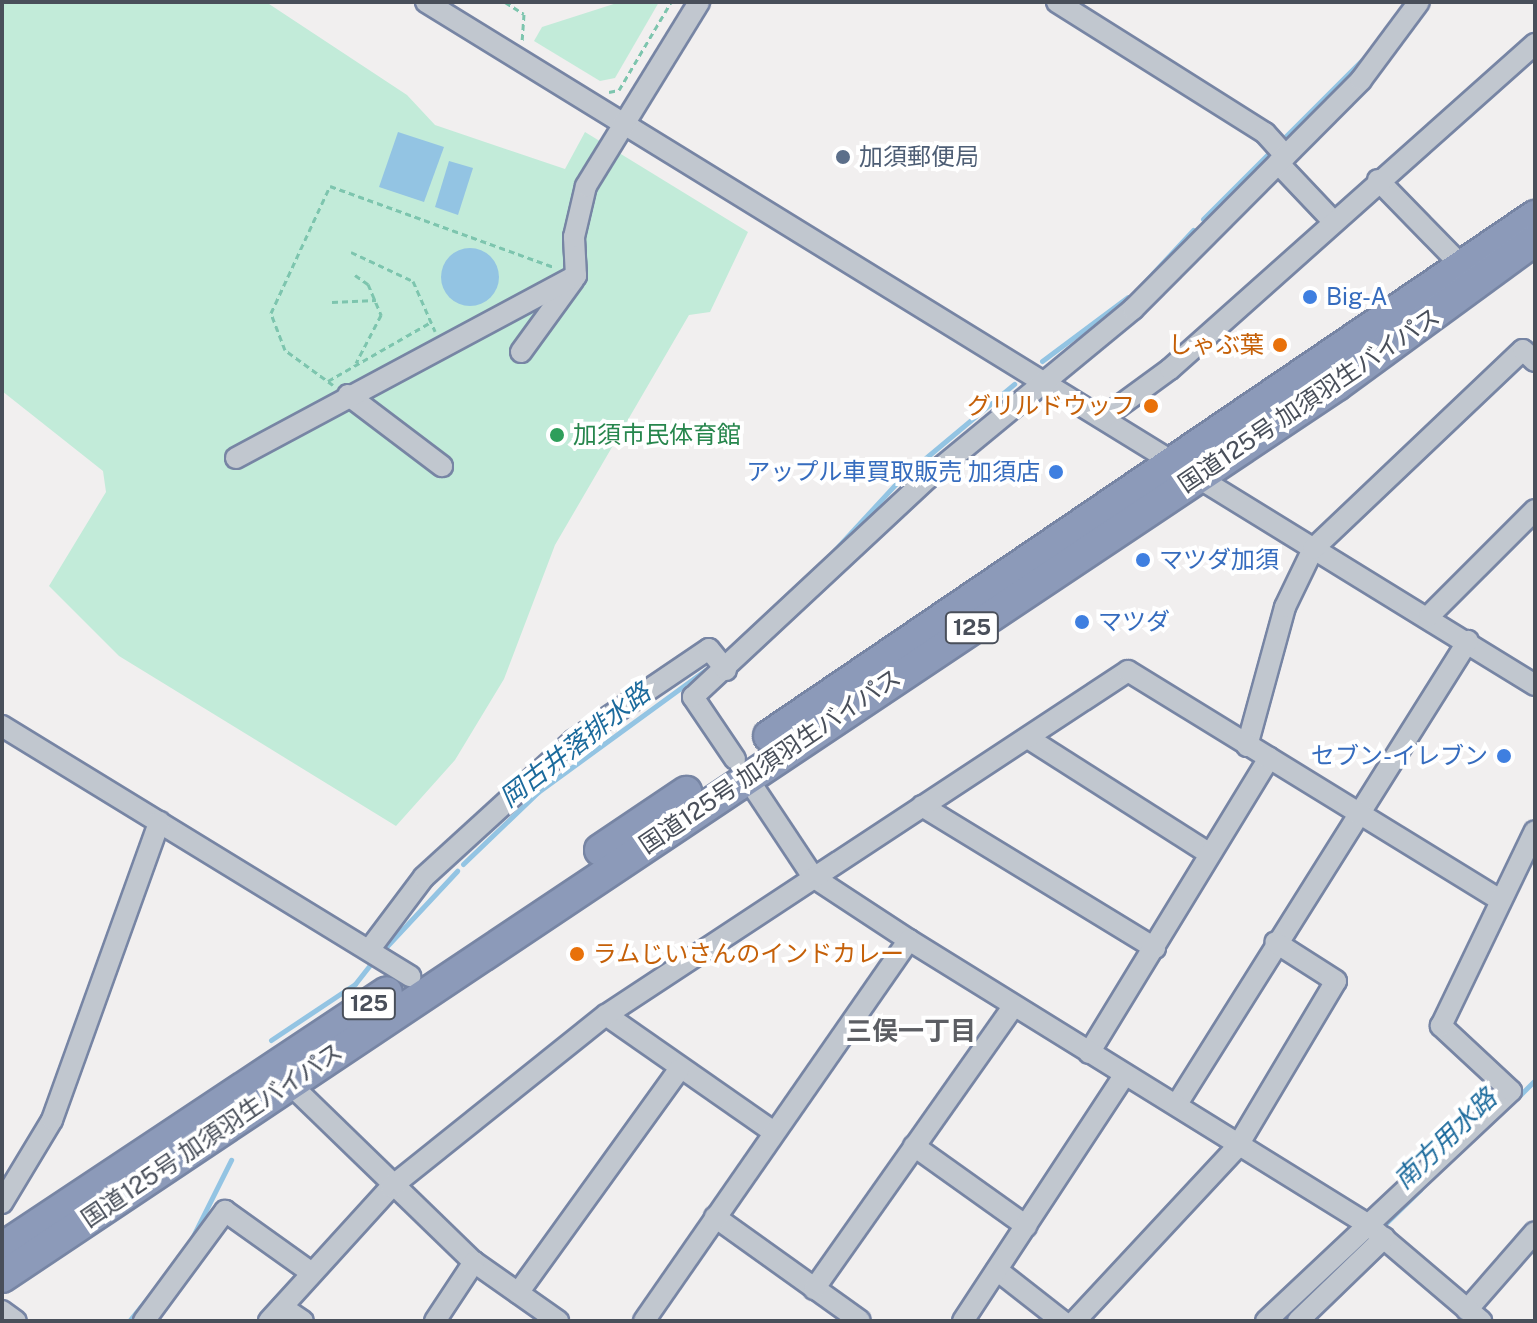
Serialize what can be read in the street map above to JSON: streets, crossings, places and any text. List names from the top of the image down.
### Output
{
  "streets": {
    "highway": ["国道125号 加須羽生バイパス", "125"]
  },
  "districts": ["三俣一丁目"],
  "water": ["岡古井落排水路", "南方用水路"],
  "places": [
    "加須郵便局",
    "Big-A",
    "しゃぶ葉",
    "グリルドウッフ",
    "加須市民体育館",
    "アップル車買取販売 加須店",
    "マツダ加須",
    "マツダ",
    "セブン-イレブン",
    "ラムじいさんのインドカレー"
  ]
}
